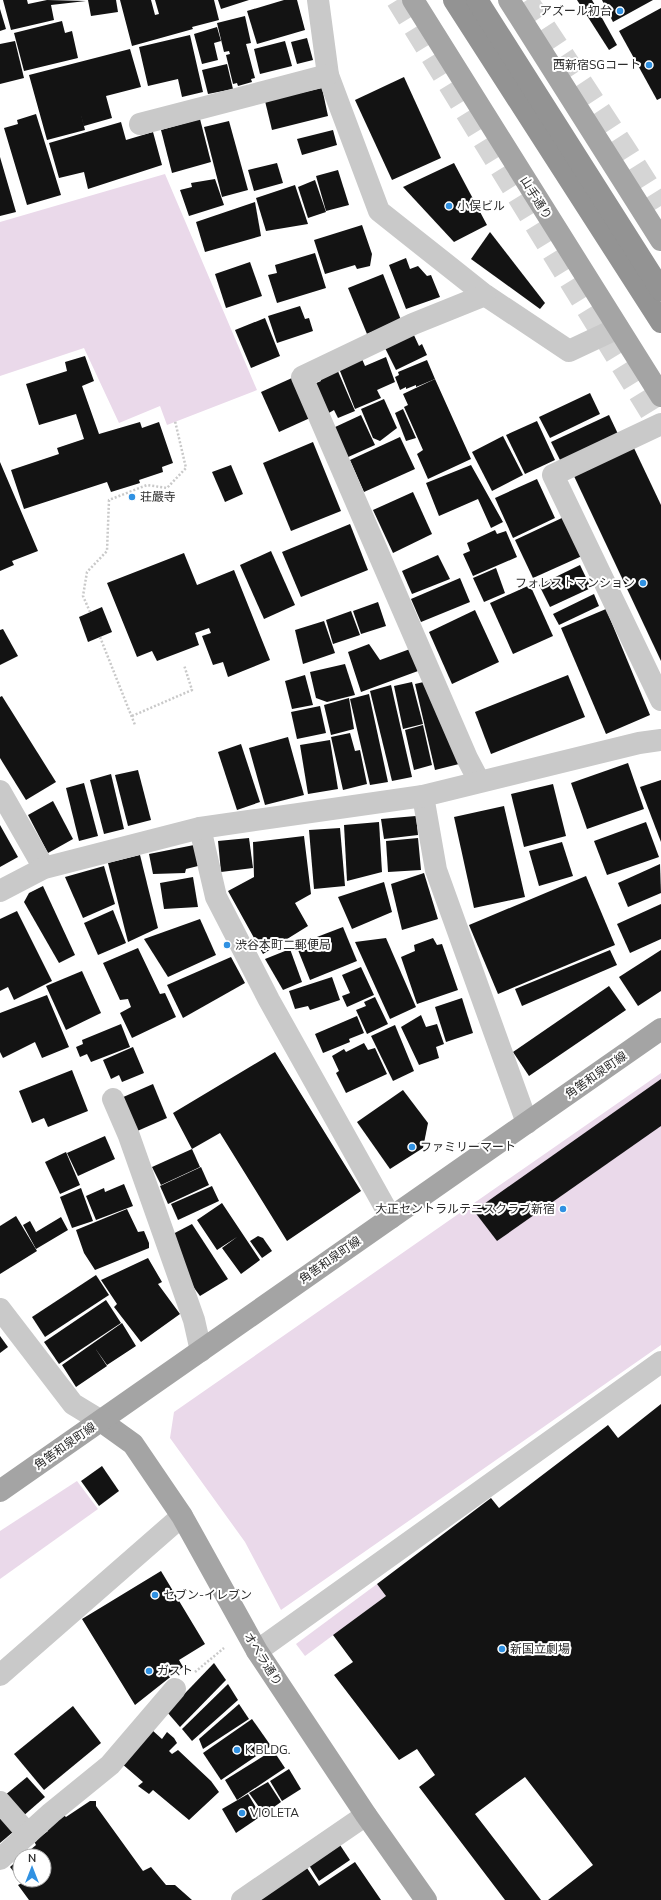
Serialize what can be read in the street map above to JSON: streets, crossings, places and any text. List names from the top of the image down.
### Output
{
  "streets": {
    "main road": ["山手通り", "角筈和泉町線", "オペラ通り"]
  },
  "crossings": [
    ["角筈和泉町線", "オペラ通り"]
  ],
  "places": [
    "アズール初台",
    "西新宿SGコート",
    "小俣ビル",
    "荘嚴寺",
    "フォレストマンション",
    "渋谷本町二郵便局",
    "ファミリーマート",
    "大正セントラルテニスクラブ新宿",
    "セブン-イレブン",
    "新国立劇場",
    "ガスト",
    "K BLDG.",
    "VIOLETA"
  ],
  "north": "top"
}
